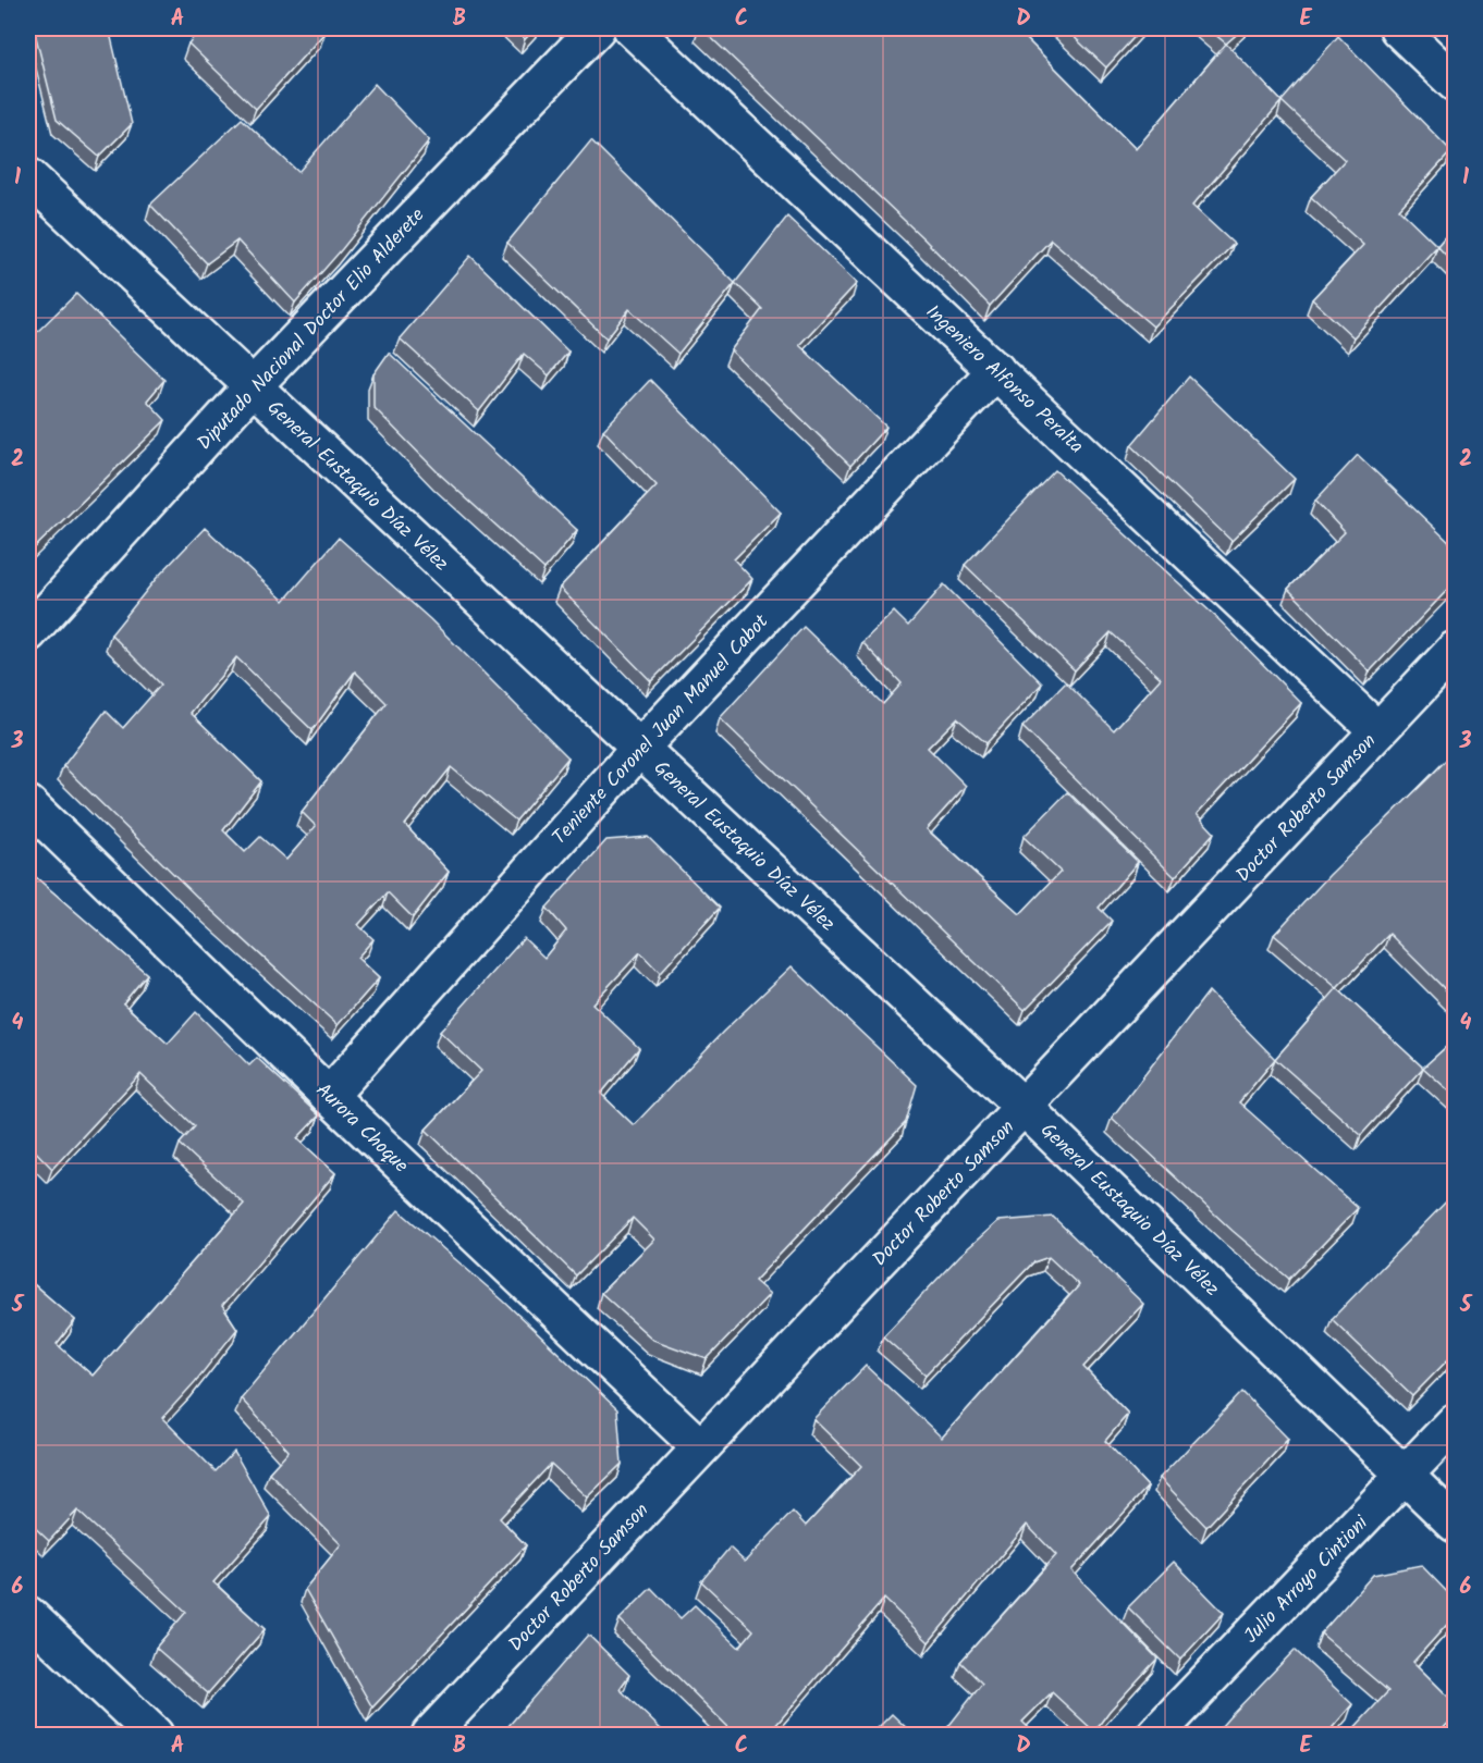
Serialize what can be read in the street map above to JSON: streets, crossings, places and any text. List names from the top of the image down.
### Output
{
  "streets": {
    "street": [
      "Diputado Nacional Doctor Elio Alderete",
      "Ingeniero Alfonso Peralta",
      "General Eustaquio Díaz Vélez",
      "Teniente Coronel Juan Manuel Cabot",
      "Doctor Roberto Samson",
      "Aurora Choque",
      "Julio Arroyo Cintioni"
    ]
  },
  "crossings": [
    ["Diputado Nacional Doctor Elio Alderete", "General Eustaquio Díaz Vélez"],
    ["Ingeniero Alfonso Peralta", "Teniente Coronel Juan Manuel Cabot"],
    ["Ingeniero Alfonso Peralta", "Doctor Roberto Samson"],
    ["General Eustaquio Díaz Vélez", "Teniente Coronel Juan Manuel Cabot"],
    ["General Eustaquio Díaz Vélez", "Doctor Roberto Samson"],
    ["General Eustaquio Díaz Vélez", "Julio Arroyo Cintioni"],
    ["Teniente Coronel Juan Manuel Cabot", "Aurora Choque"],
    ["Doctor Roberto Samson", "Aurora Choque"]
  ],
  "grid": {
    "columns": [
      "A",
      "B",
      "C",
      "D",
      "E"
    ],
    "rows": [
      "1",
      "2",
      "3",
      "4",
      "5",
      "6"
    ]
  }
}
